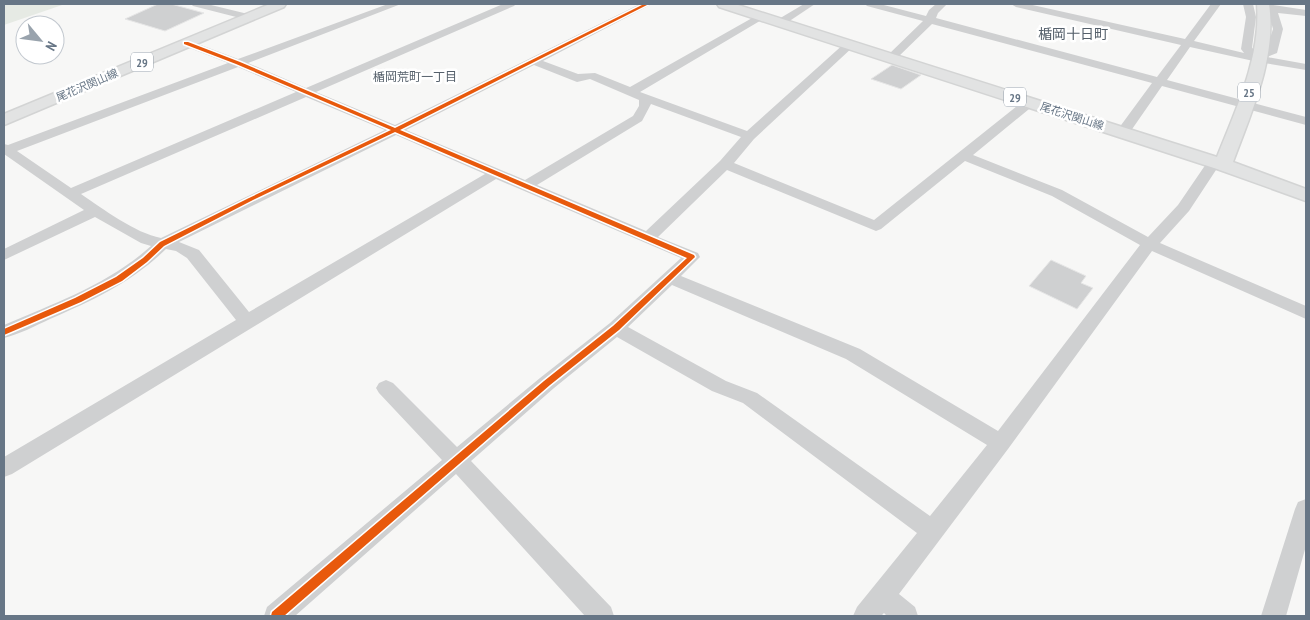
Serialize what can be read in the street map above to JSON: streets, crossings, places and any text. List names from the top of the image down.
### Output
{
  "streets": {
    "main road": ["29", "尾花沢関山線", "25"]
  },
  "crossings": [
    ["尾花沢関山線", "25"]
  ],
  "districts": ["楯岡十日町", "楯岡荒町一丁目"],
  "north": "bottom right"
}
